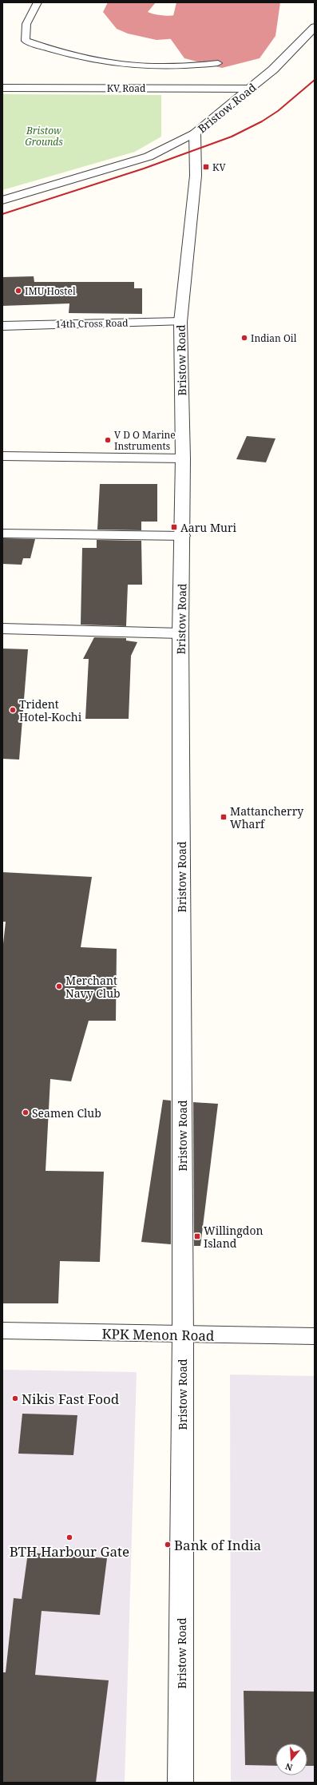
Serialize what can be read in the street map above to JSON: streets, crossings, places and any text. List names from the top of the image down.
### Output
{
  "streets": {
    "street": [
      "KV Road",
      "Bristow Road",
      "14th Cross Road",
      "KPK Menon Road"
    ]
  },
  "crossings": [
    ["KV Road", "Bristow Road"],
    ["Bristow Road", "14th Cross Road"],
    ["Bristow Road", "KPK Menon Road"]
  ],
  "parks": ["Bristow Grounds"],
  "places": {
    "transit": [
      "KV",
      "Aaru Muri",
      "Mattancherry Wharf",
      "Willingdon Island"
    ],
    "other": [
      "IMU Hostel",
      "Indian Oil",
      "V D O Marine Instruments",
      "Trident Hotel-Kochi",
      "Merchant Navy Club",
      "Seamen Club",
      "Nikis Fast Food",
      "BTH Harbour Gate",
      "Bank of India"
    ]
  },
  "north": "bottom"
}
